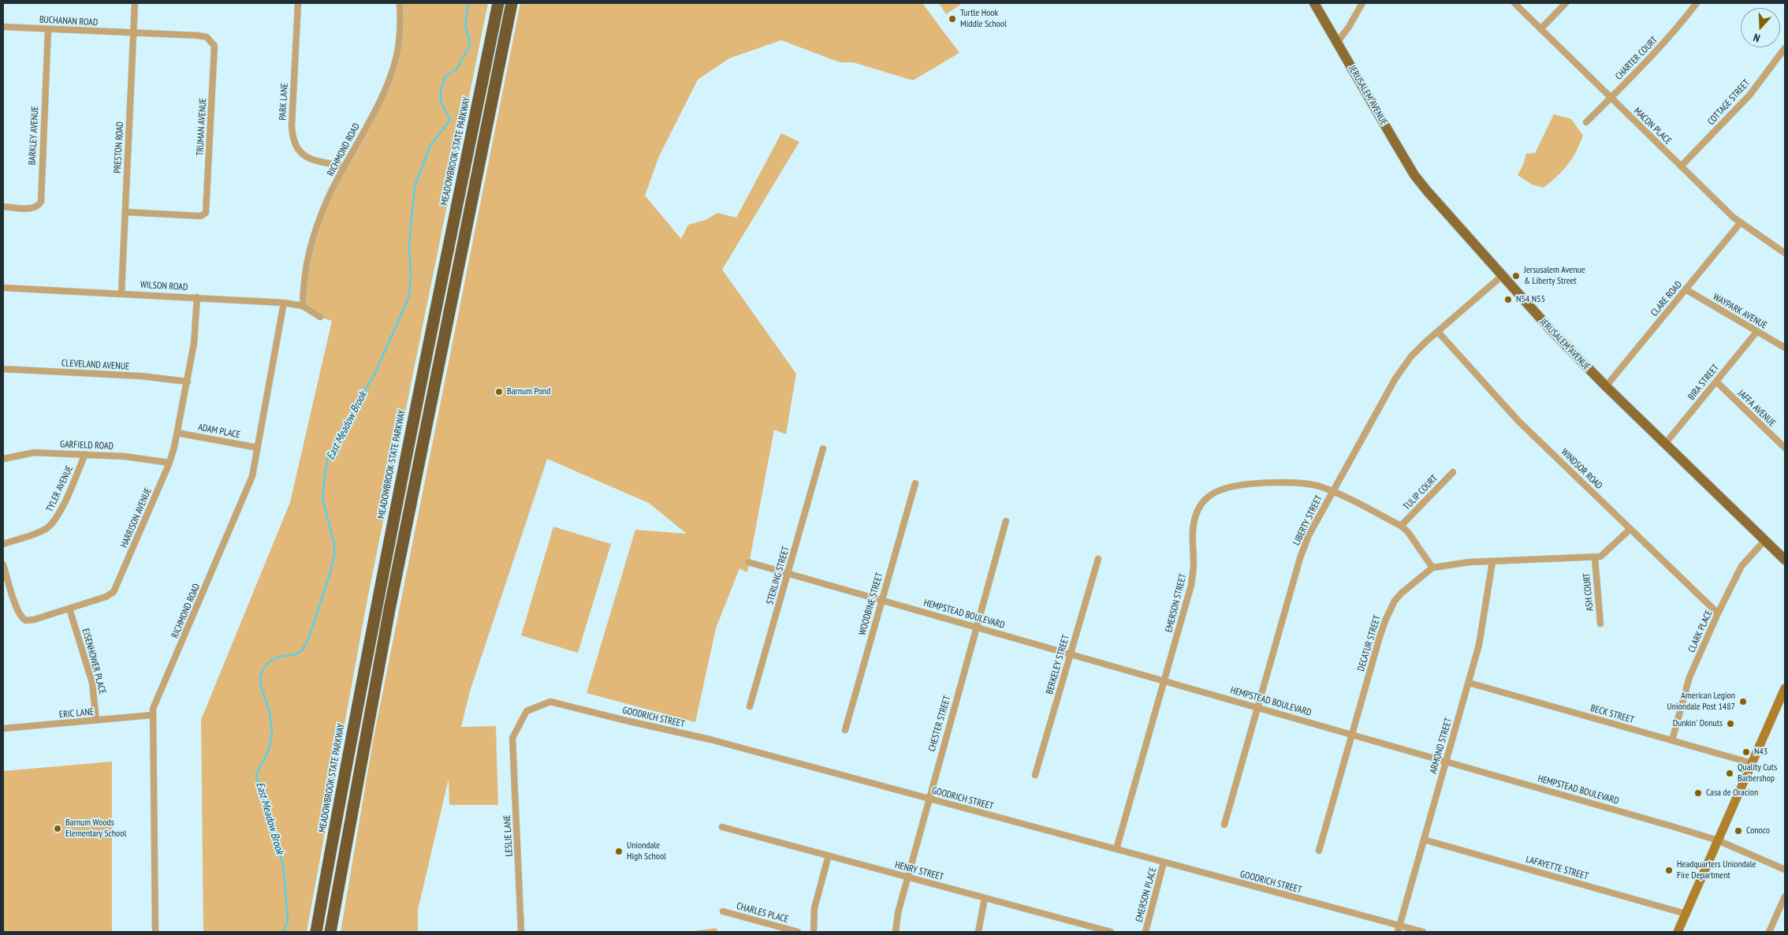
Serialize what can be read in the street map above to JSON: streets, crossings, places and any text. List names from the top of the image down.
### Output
{
  "streets": {
    "highway": ["MEADOWBROOK STATE PARKWAY"],
    "main road": ["JERUSALEM AVENUE"],
    "street": [
      "BUCHANAN ROAD",
      "CHARTER COURT",
      "PARK LANE",
      "COTTAGE STREET",
      "MACON PLACE",
      "TRUMAN AVENUE",
      "BARKLEY AVENUE",
      "PRESTON ROAD",
      "RICHMOND ROAD",
      "WILSON ROAD",
      "CLARE ROAD",
      "WAYPARK AVENUE",
      "CLEVELAND AVENUE",
      "BIRA STREET",
      "JAFFA AVENUE",
      "ADAM PLACE",
      "GARFIELD ROAD",
      "WINDSOR ROAD",
      "TYLER AVENUE",
      "TULIP COURT",
      "HARRISON AVENUE",
      "LIBERTY STREET",
      "STERLING STREET",
      "ASH COURT",
      "EMERSON STREET",
      "WOODBINE STREET",
      "HEMPSTEAD BOULEVARD",
      "CLARK PLACE",
      "DECATUR STREET",
      "EISENHOWER PLACE",
      "BERKELEY STREET",
      "ERIC LANE",
      "BECK STREET",
      "GOODRICH STREET",
      "CHESTER STREET",
      "ARMOND STREET",
      "LESLIE LANE",
      "LAFAYETTE STREET",
      "HENRY STREET",
      "EMERSON PLACE",
      "CHARLES PLACE"
    ]
  },
  "crossings": [
    ["BUCHANAN ROAD", "TRUMAN AVENUE"],
    ["BUCHANAN ROAD", "BARKLEY AVENUE"],
    ["BUCHANAN ROAD", "PRESTON ROAD"],
    ["CHARTER COURT", "MACON PLACE"],
    ["JERUSALEM AVENUE", "CLARE ROAD"],
    ["JERUSALEM AVENUE", "BIRA STREET"],
    ["JERUSALEM AVENUE", "LIBERTY STREET"],
    ["JERUSALEM AVENUE", "CLARK PLACE"],
    ["PARK LANE", "RICHMOND ROAD"],
    ["COTTAGE STREET", "MACON PLACE"],
    ["MACON PLACE", "CLARE ROAD"],
    ["TRUMAN AVENUE", "PRESTON ROAD"],
    ["PRESTON ROAD", "WILSON ROAD"],
    ["RICHMOND ROAD", "WILSON ROAD"],
    ["RICHMOND ROAD", "ADAM PLACE"],
    ["RICHMOND ROAD", "ERIC LANE"],
    ["WILSON ROAD", "HARRISON AVENUE"],
    ["CLARE ROAD", "WAYPARK AVENUE"],
    ["WAYPARK AVENUE", "BIRA STREET"],
    ["CLEVELAND AVENUE", "HARRISON AVENUE"],
    ["BIRA STREET", "JAFFA AVENUE"],
    ["ADAM PLACE", "HARRISON AVENUE"],
    ["GARFIELD ROAD", "TYLER AVENUE"],
    ["GARFIELD ROAD", "HARRISON AVENUE"],
    ["WINDSOR ROAD", "LIBERTY STREET"],
    ["WINDSOR ROAD", "CLARK PLACE"],
    ["TULIP COURT", "EMERSON STREET"],
    ["HARRISON AVENUE", "EISENHOWER PLACE"],
    ["LIBERTY STREET", "EMERSON STREET"],
    ["LIBERTY STREET", "HEMPSTEAD BOULEVARD"],
    ["STERLING STREET", "HEMPSTEAD BOULEVARD"],
    ["EMERSON STREET", "HEMPSTEAD BOULEVARD"],
    ["EMERSON STREET", "DECATUR STREET"],
    ["EMERSON STREET", "GOODRICH STREET"],
    ["WOODBINE STREET", "HEMPSTEAD BOULEVARD"],
    ["HEMPSTEAD BOULEVARD", "DECATUR STREET"],
    ["HEMPSTEAD BOULEVARD", "BERKELEY STREET"],
    ["HEMPSTEAD BOULEVARD", "CHESTER STREET"],
    ["HEMPSTEAD BOULEVARD", "ARMOND STREET"],
    ["CLARK PLACE", "BECK STREET"],
    ["EISENHOWER PLACE", "ERIC LANE"],
    ["BECK STREET", "ARMOND STREET"],
    ["GOODRICH STREET", "CHESTER STREET"],
    ["GOODRICH STREET", "ARMOND STREET"],
    ["GOODRICH STREET", "LESLIE LANE"],
    ["GOODRICH STREET", "EMERSON PLACE"],
    ["CHESTER STREET", "HENRY STREET"],
    ["ARMOND STREET", "LAFAYETTE STREET"]
  ],
  "water": ["East Meadow Brook"],
  "places": [
    "Turtle Hook Middle School",
    "Jersusalem Avenue & Liberty Street",
    "N54 N55",
    "Barnum Pond",
    "American Legion Uniondale Post 1487",
    "Dunkin' Donuts",
    "N43",
    "Quality Cuts Barbershop",
    "Casa de Oracion",
    "Barnum Woods Elementary School",
    "Conoco",
    "Uniondale High School",
    "Headquarters Uniondale Fire Department"
  ],
  "north": "bottom"
}
